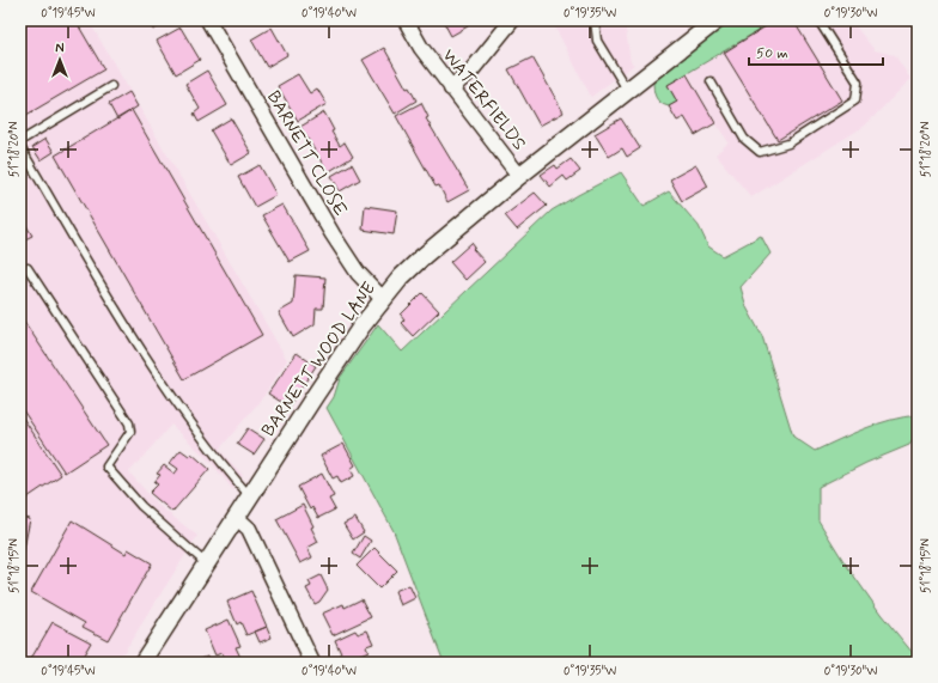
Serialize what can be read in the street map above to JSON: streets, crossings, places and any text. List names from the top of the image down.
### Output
{
  "streets": {
    "street": ["WATERFIELDS", "BARNETT CLOSE", "BARNETT WOOD LANE"]
  },
  "crossings": [
    ["WATERFIELDS", "BARNETT WOOD LANE"],
    ["BARNETT CLOSE", "BARNETT WOOD LANE"]
  ],
  "scale_bar": "50 m",
  "north": "top",
  "coordinates": [
    "0°19'45\"W",
    "0°19'40\"W",
    "0°19'35\"W",
    "0°19'30\"W",
    "51°18'20\"N",
    "51°18'15\"N"
  ]
}
